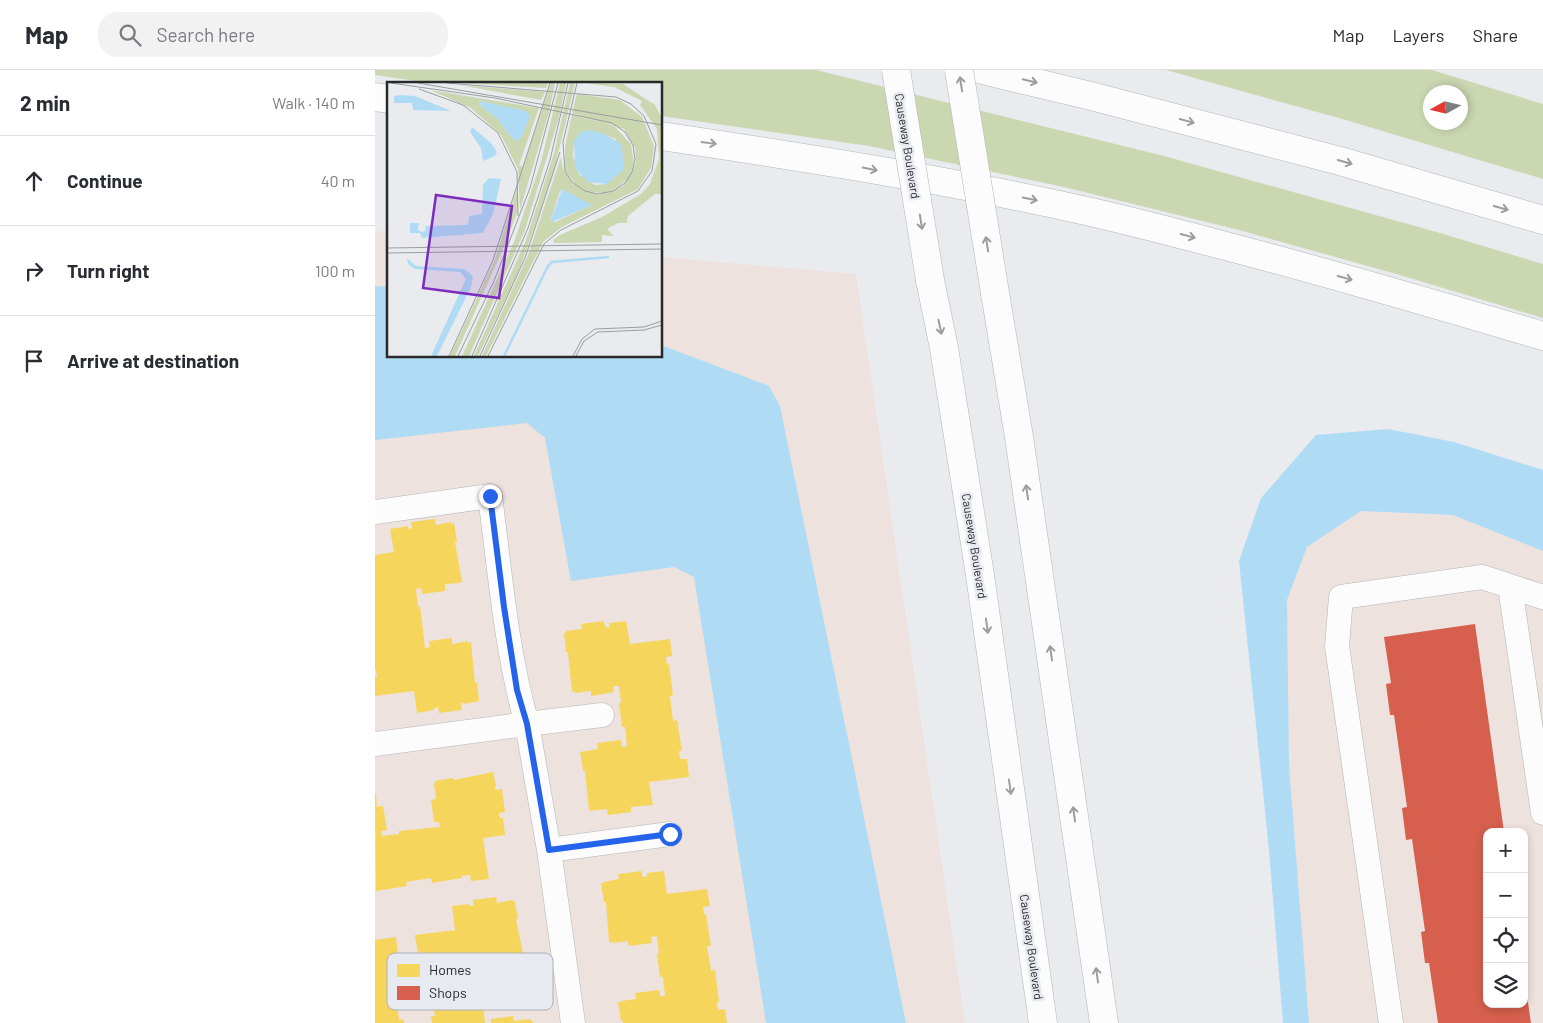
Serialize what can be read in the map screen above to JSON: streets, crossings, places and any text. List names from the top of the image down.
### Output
{
  "streets": {
    "main road": ["Causeway Boulevard"]
  },
  "legend": ["Homes", "Shops"],
  "north": "left",
  "page": {
    "header": "Map",
    "search": "Search here",
    "nav": ["Map", "Layers", "Share"],
    "heading": ["2 min", "Walk · 140 m"],
    "list": [
      ["Continue", "40 m"],
      ["Turn right", "100 m"],
      "Arrive at destination"
    ],
    "map_buttons": ["+", "−"]
  }
}
